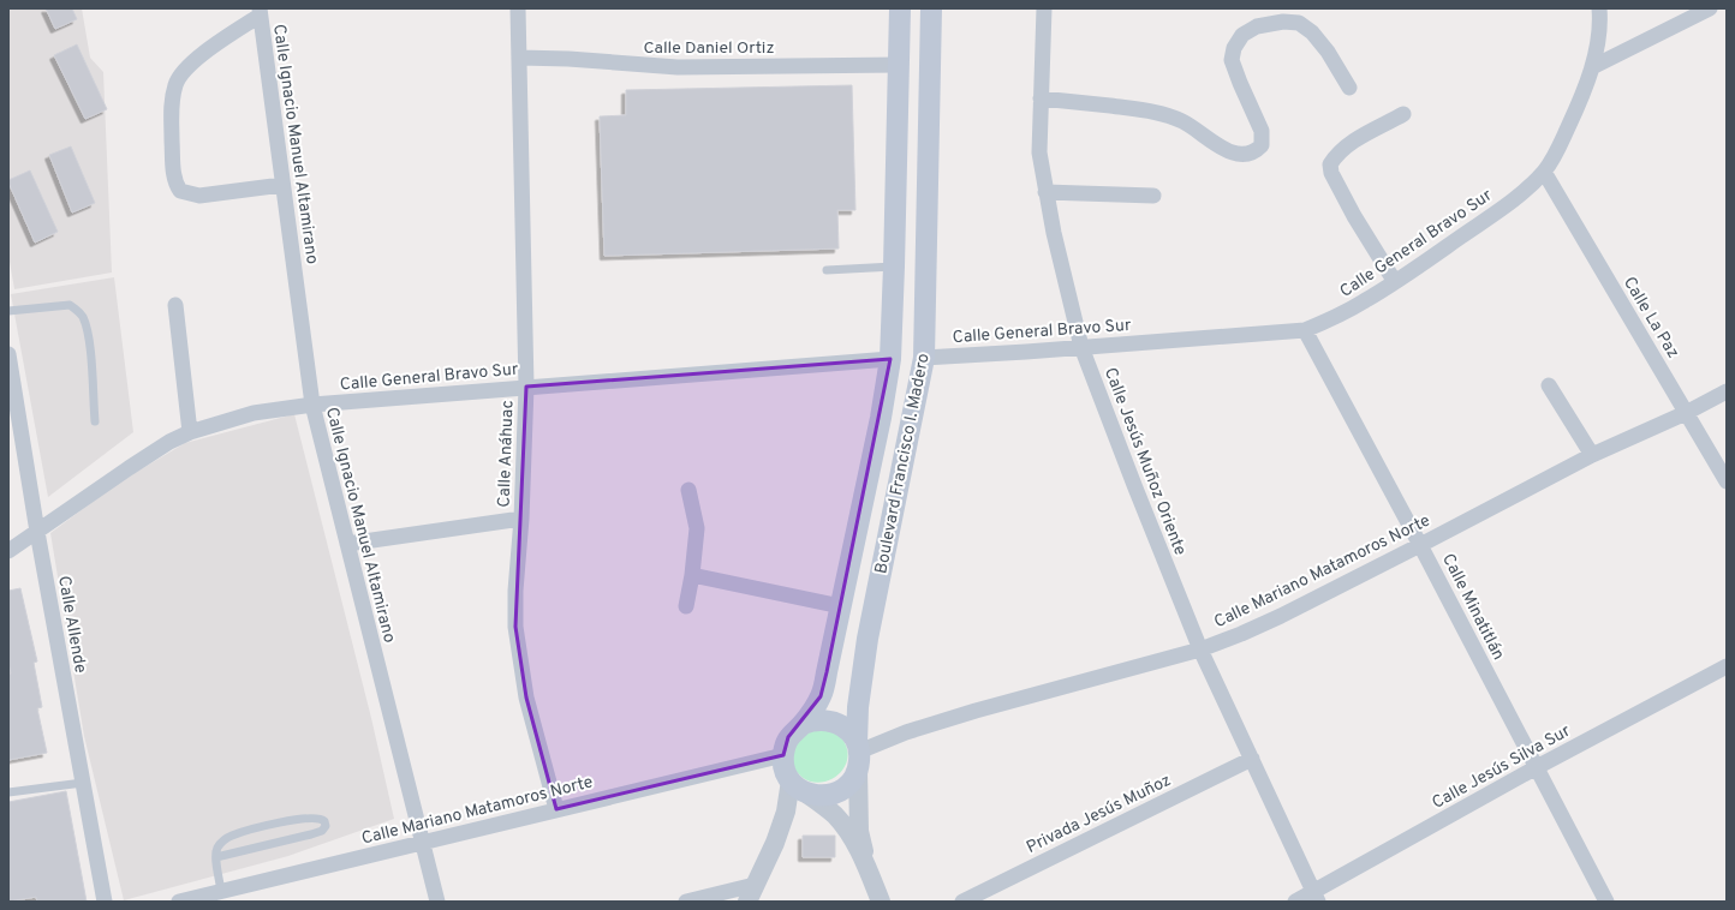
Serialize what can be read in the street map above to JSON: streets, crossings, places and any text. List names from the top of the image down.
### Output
{
  "streets": {
    "main road": ["Boulevard Francisco I. Madero"],
    "street": [
      "Calle Daniel Ortiz",
      "Calle Ignacio Manuel Altamirano",
      "Calle General Bravo Sur",
      "Calle La Paz",
      "Calle Anáhuac",
      "Calle Jesús Muñoz Oriente",
      "Calle Mariano Matamoros Norte",
      "Calle Minatitlán",
      "Calle Allende",
      "Calle Jesús Silva Sur",
      "Privada Jesús Muñoz"
    ]
  },
  "crossings": [
    ["Calle Daniel Ortiz", "Calle Anáhuac"],
    ["Calle Daniel Ortiz", "Boulevard Francisco I. Madero"],
    ["Calle Ignacio Manuel Altamirano", "Calle General Bravo Sur"],
    ["Calle Ignacio Manuel Altamirano", "Calle Mariano Matamoros Norte"],
    ["Calle General Bravo Sur", "Calle La Paz"],
    ["Calle General Bravo Sur", "Calle Anáhuac"],
    ["Calle General Bravo Sur", "Calle Jesús Muñoz Oriente"],
    ["Calle General Bravo Sur", "Boulevard Francisco I. Madero"],
    ["Calle General Bravo Sur", "Calle Minatitlán"],
    ["Calle General Bravo Sur", "Calle Allende"],
    ["Calle La Paz", "Calle Mariano Matamoros Norte"],
    ["Calle Anáhuac", "Calle Mariano Matamoros Norte"],
    ["Calle Jesús Muñoz Oriente", "Calle Mariano Matamoros Norte"],
    ["Calle Jesús Muñoz Oriente", "Calle Jesús Silva Sur"],
    ["Calle Jesús Muñoz Oriente", "Privada Jesús Muñoz"],
    ["Boulevard Francisco I. Madero", "Calle Mariano Matamoros Norte"],
    ["Calle Mariano Matamoros Norte", "Calle Minatitlán"],
    ["Calle Minatitlán", "Calle Jesús Silva Sur"]
  ]
}
